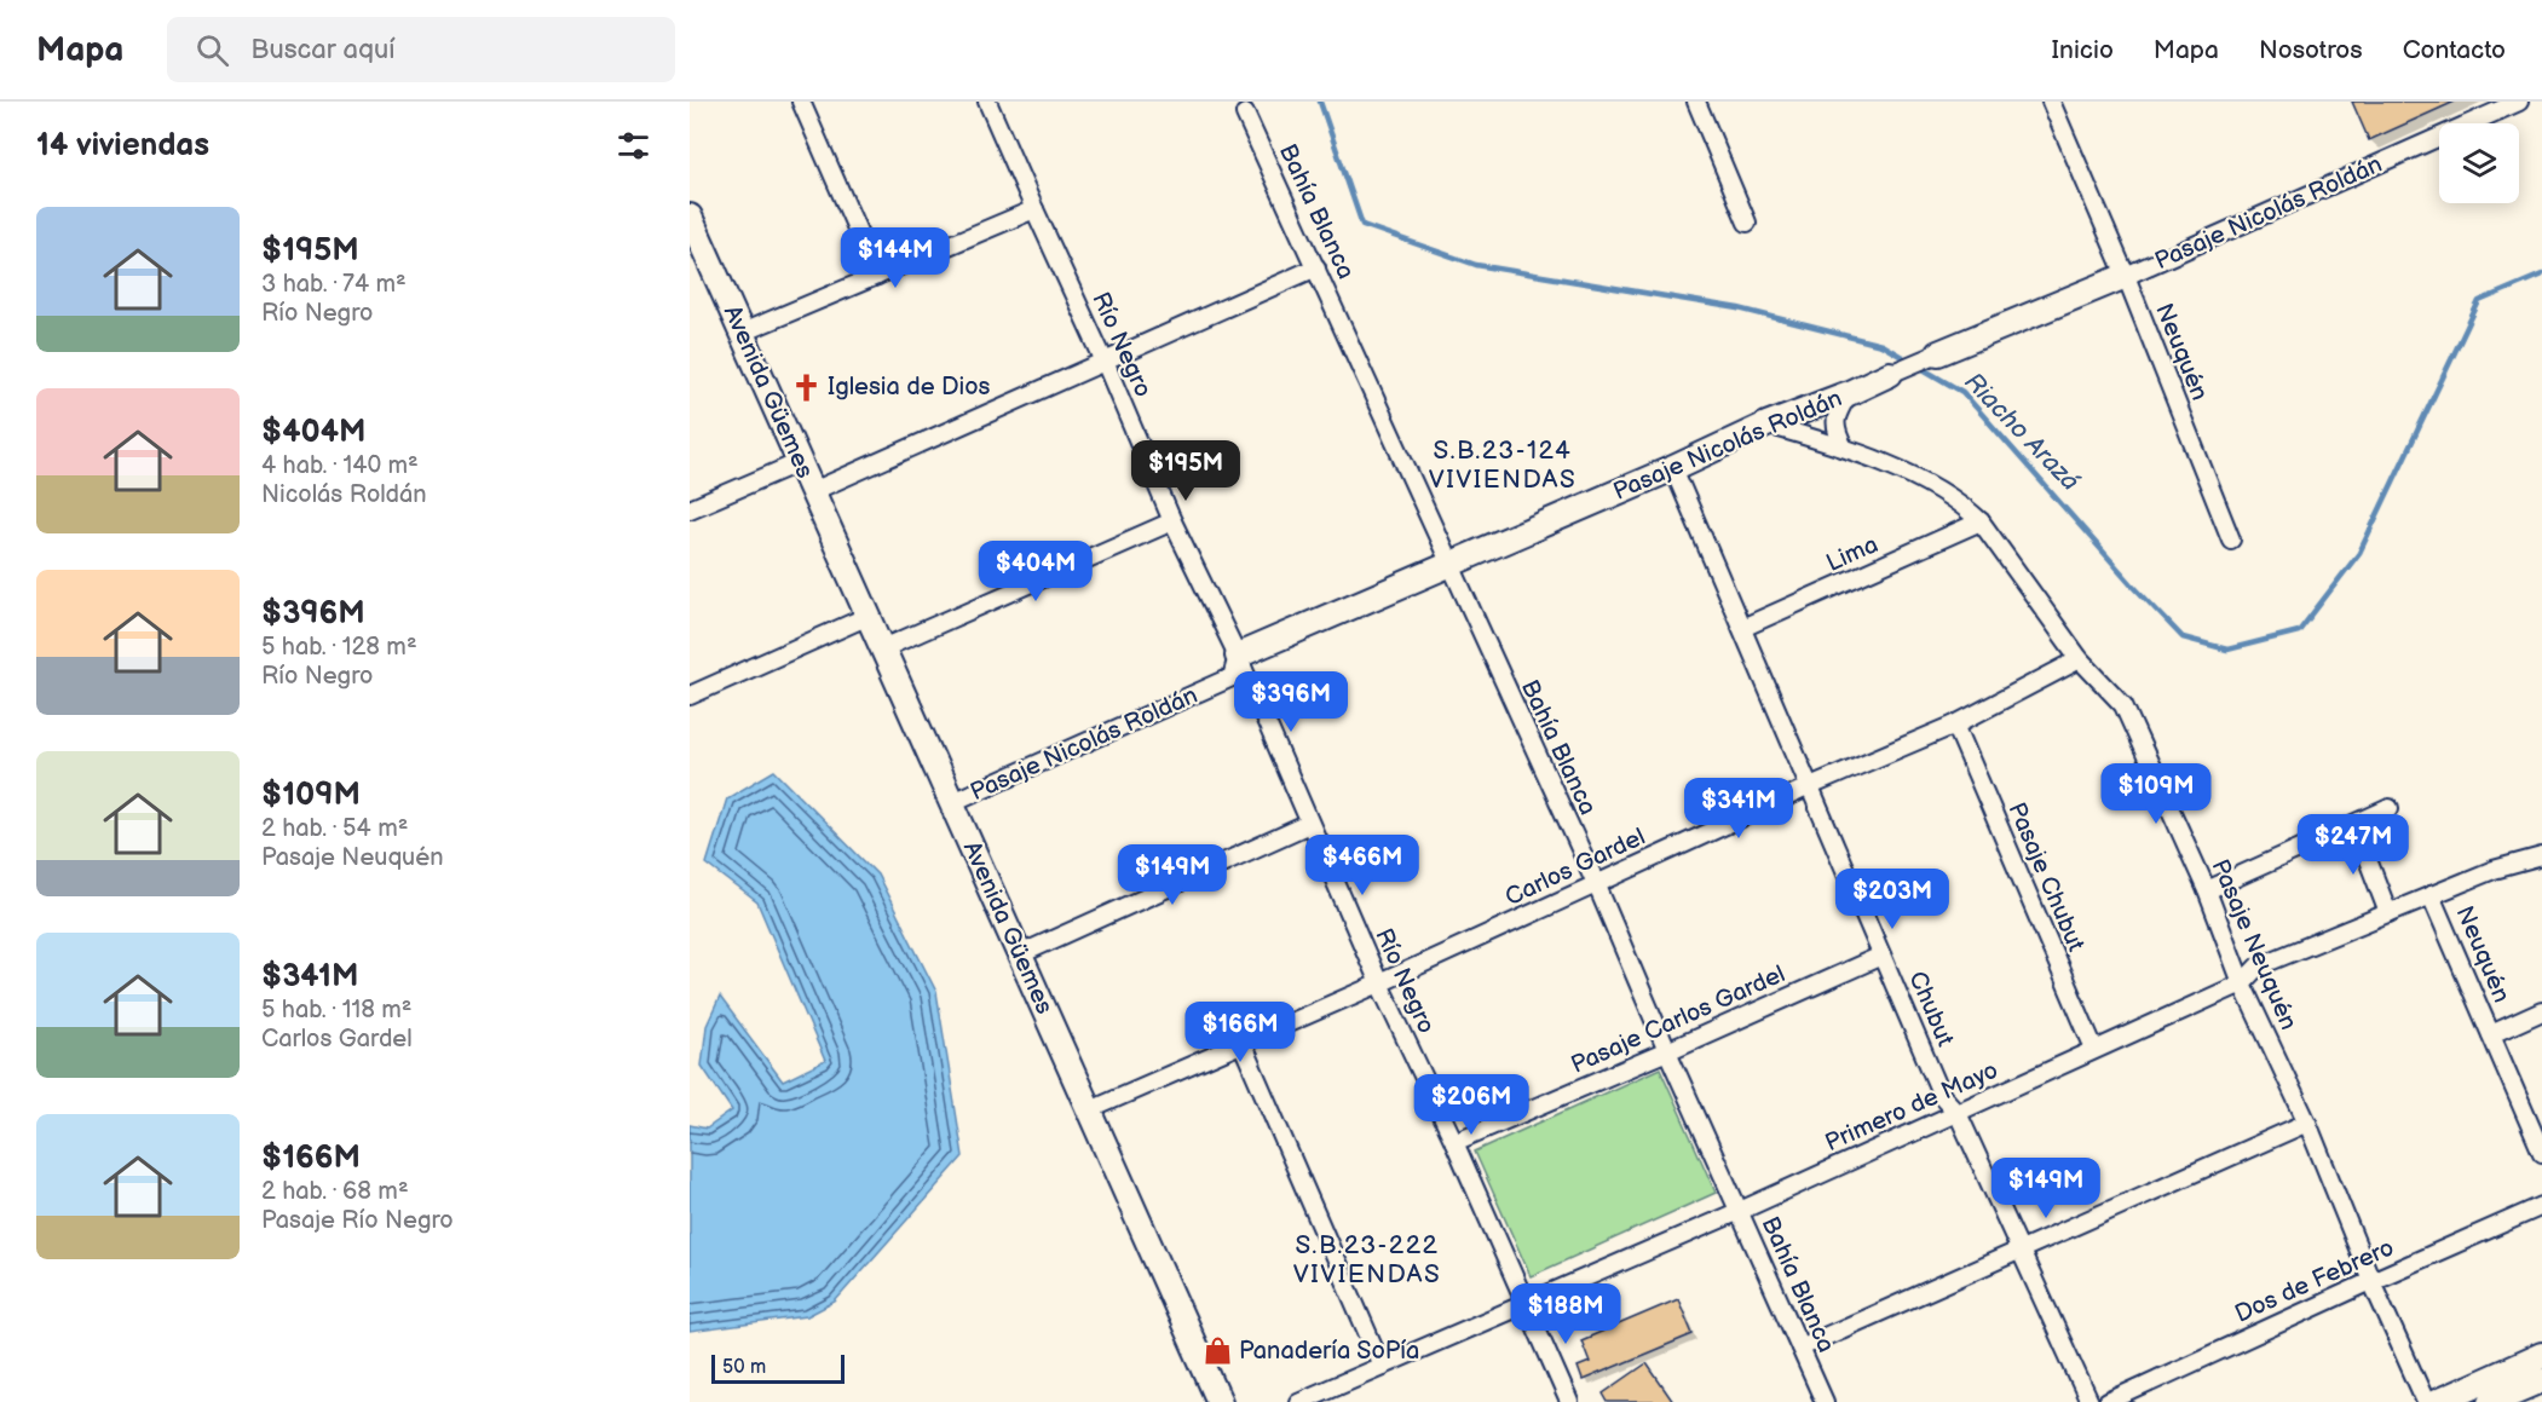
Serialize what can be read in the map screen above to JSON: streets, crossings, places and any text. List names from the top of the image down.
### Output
{
  "streets": {
    "street": [
      "Bahía Blanca",
      "Pasaje Nicolás Roldán",
      "Río Negro",
      "Neuquén",
      "Avenida Güemes",
      "Lima",
      "Carlos Gardel",
      "Pasaje Chubut",
      "Pasaje Neuquén",
      "Chubut",
      "Pasaje Carlos Gardel",
      "Primero de Mayo",
      "Dos de Febrero"
    ]
  },
  "crossings": [
    ["Bahía Blanca", "Pasaje Nicolás Roldán"],
    ["Bahía Blanca", "Carlos Gardel"],
    ["Bahía Blanca", "Pasaje Carlos Gardel"],
    ["Bahía Blanca", "Primero de Mayo"],
    ["Pasaje Nicolás Roldán", "Río Negro"],
    ["Pasaje Nicolás Roldán", "Neuquén"],
    ["Pasaje Nicolás Roldán", "Avenida Güemes"],
    ["Pasaje Nicolás Roldán", "Pasaje Neuquén"],
    ["Pasaje Nicolás Roldán", "Chubut"],
    ["Río Negro", "Carlos Gardel"],
    ["Río Negro", "Pasaje Carlos Gardel"],
    ["Río Negro", "Primero de Mayo"],
    ["Neuquén", "Primero de Mayo"],
    ["Avenida Güemes", "Carlos Gardel"],
    ["Lima", "Pasaje Neuquén"],
    ["Lima", "Chubut"],
    ["Carlos Gardel", "Pasaje Chubut"],
    ["Carlos Gardel", "Pasaje Neuquén"],
    ["Carlos Gardel", "Chubut"],
    ["Pasaje Chubut", "Primero de Mayo"],
    ["Pasaje Neuquén", "Primero de Mayo"],
    ["Pasaje Neuquén", "Dos de Febrero"],
    ["Chubut", "Pasaje Carlos Gardel"],
    ["Chubut", "Primero de Mayo"]
  ],
  "districts": ["S.B.23-124 VIVIENDAS", "S.B.23-222 VIVIENDAS"],
  "water": ["Riacho Arazá"],
  "places": {
    "church": ["Iglesia de Dios"],
    "shop": ["Panadería SoPía"]
  },
  "scale_bar": "50 m",
  "page": {
    "header": "Mapa",
    "search": "Buscar aquí",
    "nav": [
      "Inicio",
      "Mapa",
      "Nosotros",
      "Contacto"
    ],
    "heading": "14 viviendas",
    "list": [
      {
        "name": "$195M",
        "note": "3 hab. · 74 m² · Río Negro"
      },
      {
        "name": "$404M",
        "note": "4 hab. · 140 m² · Nicolás Roldán"
      },
      {
        "name": "$396M",
        "note": "5 hab. · 128 m² · Río Negro"
      },
      {
        "name": "$109M",
        "note": "2 hab. · 54 m² · Pasaje Neuquén"
      },
      {
        "name": "$341M",
        "note": "5 hab. · 118 m² · Carlos Gardel"
      },
      {
        "name": "$166M",
        "note": "2 hab. · 68 m² · Pasaje Río Negro"
      }
    ],
    "price": [
      "$144M",
      "$195M",
      "$404M",
      "$396M",
      "$109M",
      "$341M",
      "$247M",
      "$466M",
      "$149M",
      "$203M",
      "$166M",
      "$206M",
      "$149M",
      "$188M"
    ],
    "scale": "50 m"
  }
}
